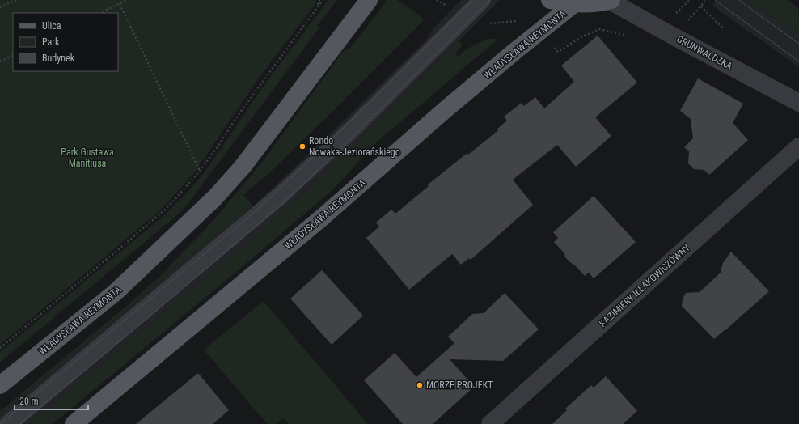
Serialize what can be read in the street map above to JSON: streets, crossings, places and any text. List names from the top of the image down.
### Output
{
  "streets": {
    "main road": ["WŁADYSŁAWA REYMONTA"],
    "street": ["GRUNWALDZKA", "KAZIMIERY IŁŁAKOWICZÓWNY"]
  },
  "parks": ["Park Gustawa Manitiusa"],
  "places": ["Rondo Nowaka-Jeziorańskiego", "MORZE PROJEKT"],
  "legend": ["Ulica", "Park", "Budynek"],
  "scale_bar": "20 m"
}
